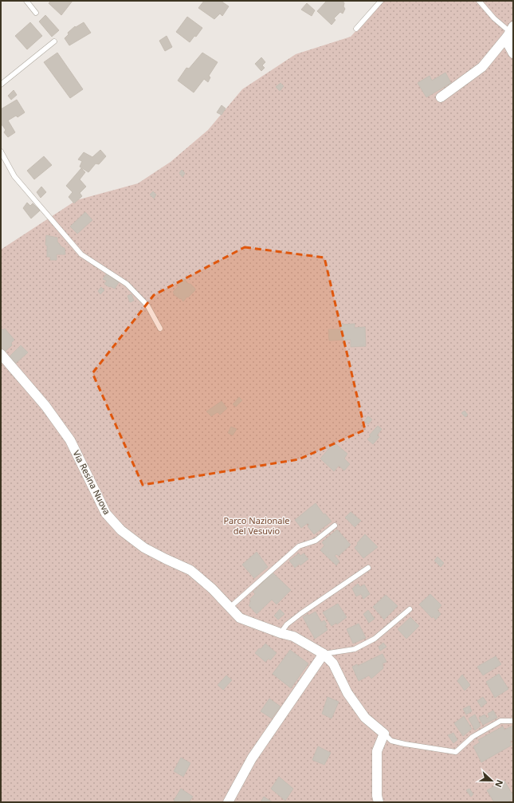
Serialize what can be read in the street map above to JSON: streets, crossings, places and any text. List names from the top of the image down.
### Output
{
  "streets": {
    "street": ["Via Resina Nuova"]
  },
  "parks": ["Parco Nazionale del Vesuvio"],
  "north": "right"
}
